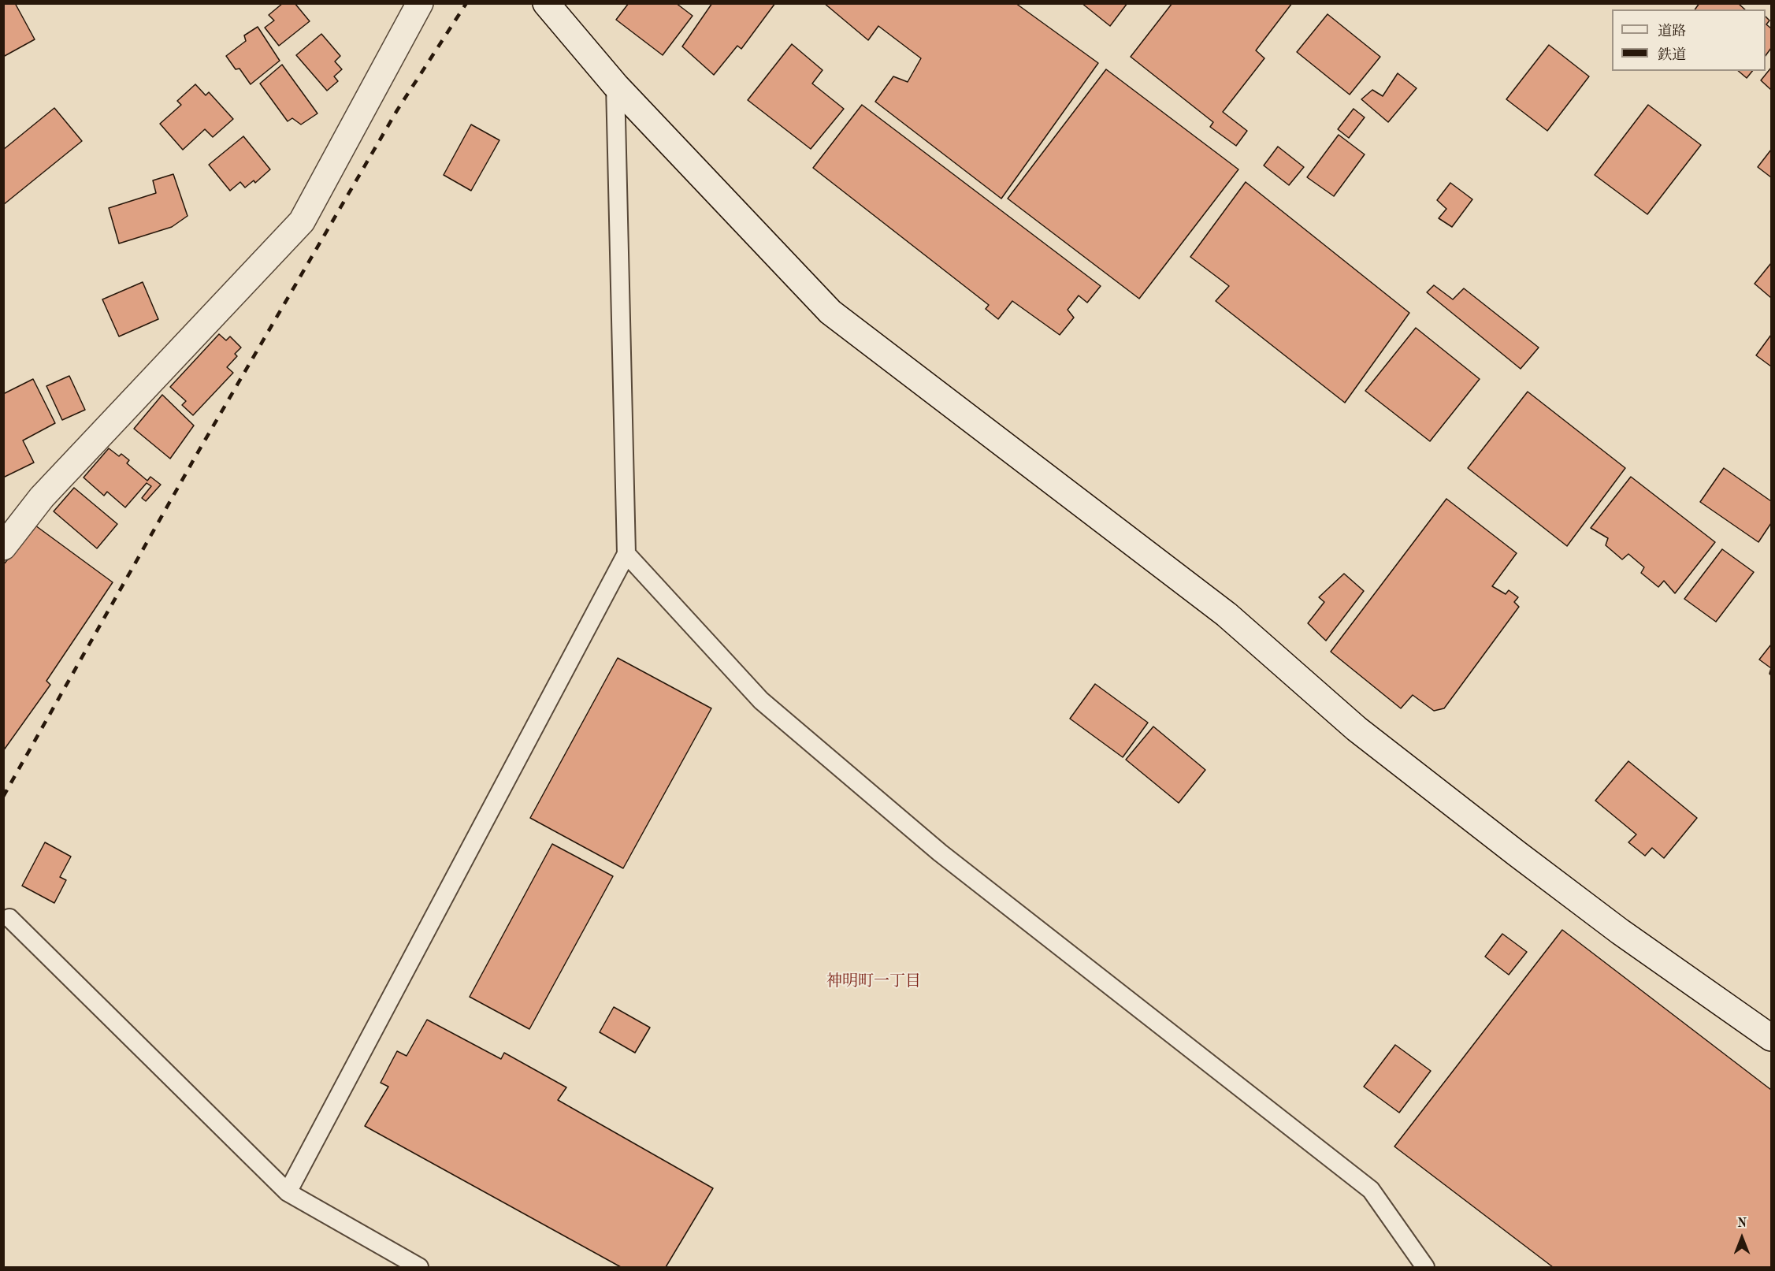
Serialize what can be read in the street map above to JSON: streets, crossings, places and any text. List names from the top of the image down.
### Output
{
  "districts": ["神明町一丁目"],
  "legend": ["道路", "鉄道"],
  "north": "top"
}
